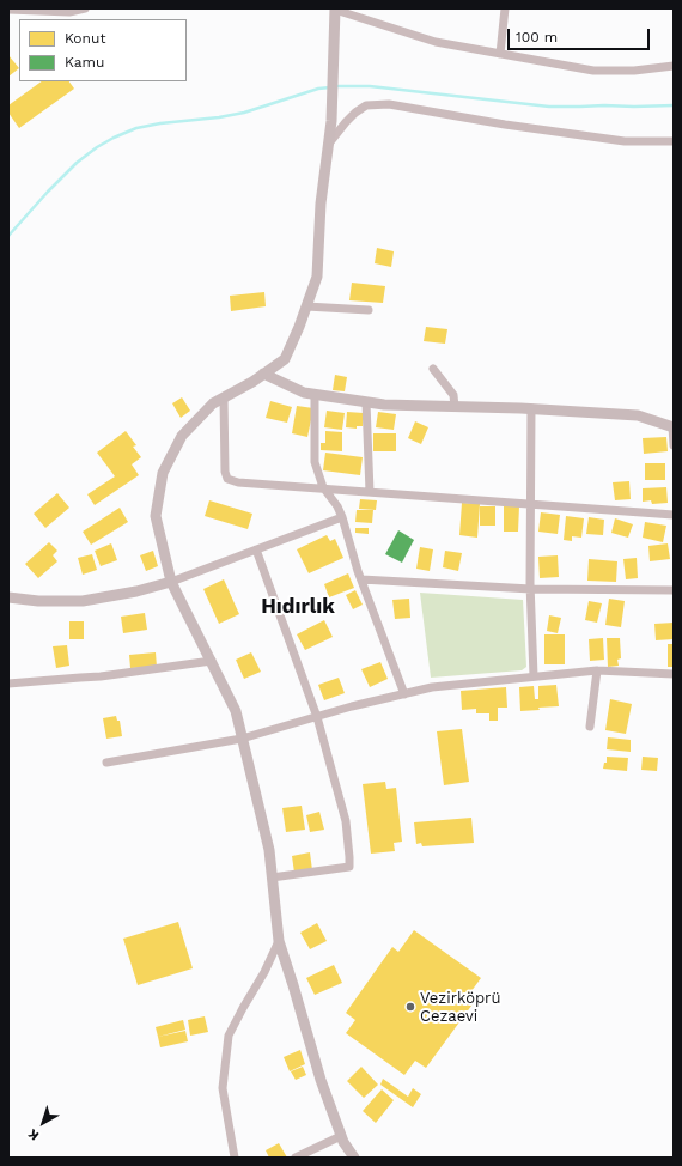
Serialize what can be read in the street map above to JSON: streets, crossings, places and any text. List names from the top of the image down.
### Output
{
  "districts": ["Hıdırlık"],
  "places": ["Vezirköprü Cezaevi"],
  "legend": ["Konut", "Kamu"],
  "scale_bar": "100 m",
  "north": "bottom left"
}
